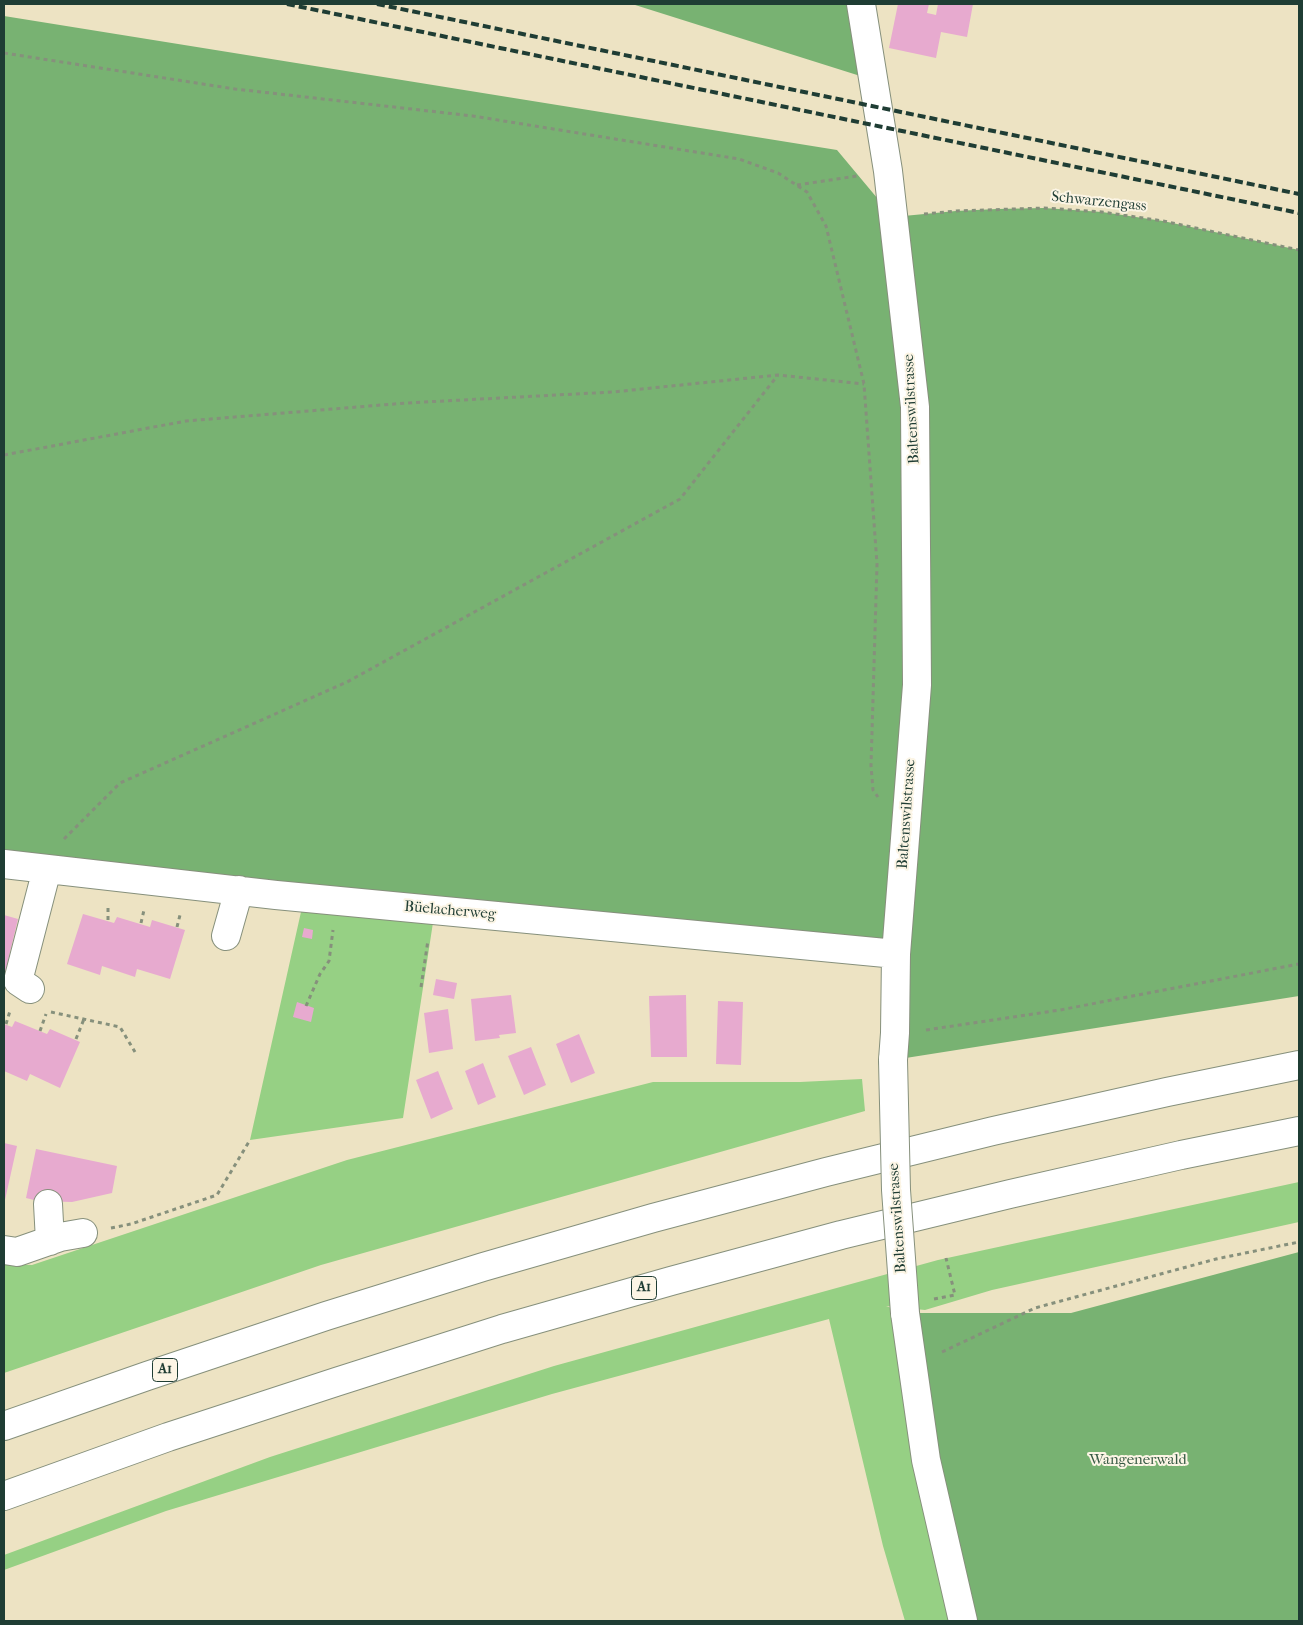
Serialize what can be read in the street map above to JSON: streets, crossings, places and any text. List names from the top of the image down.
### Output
{
  "streets": {
    "main road": ["Baltenswilstrasse", "Büelacherweg", "A1"],
    "path": ["Schwarzengass"]
  },
  "crossings": [
    ["Schwarzengass", "Baltenswilstrasse"],
    ["Baltenswilstrasse", "Büelacherweg"]
  ],
  "parks": ["Wangenerwald"]
}
